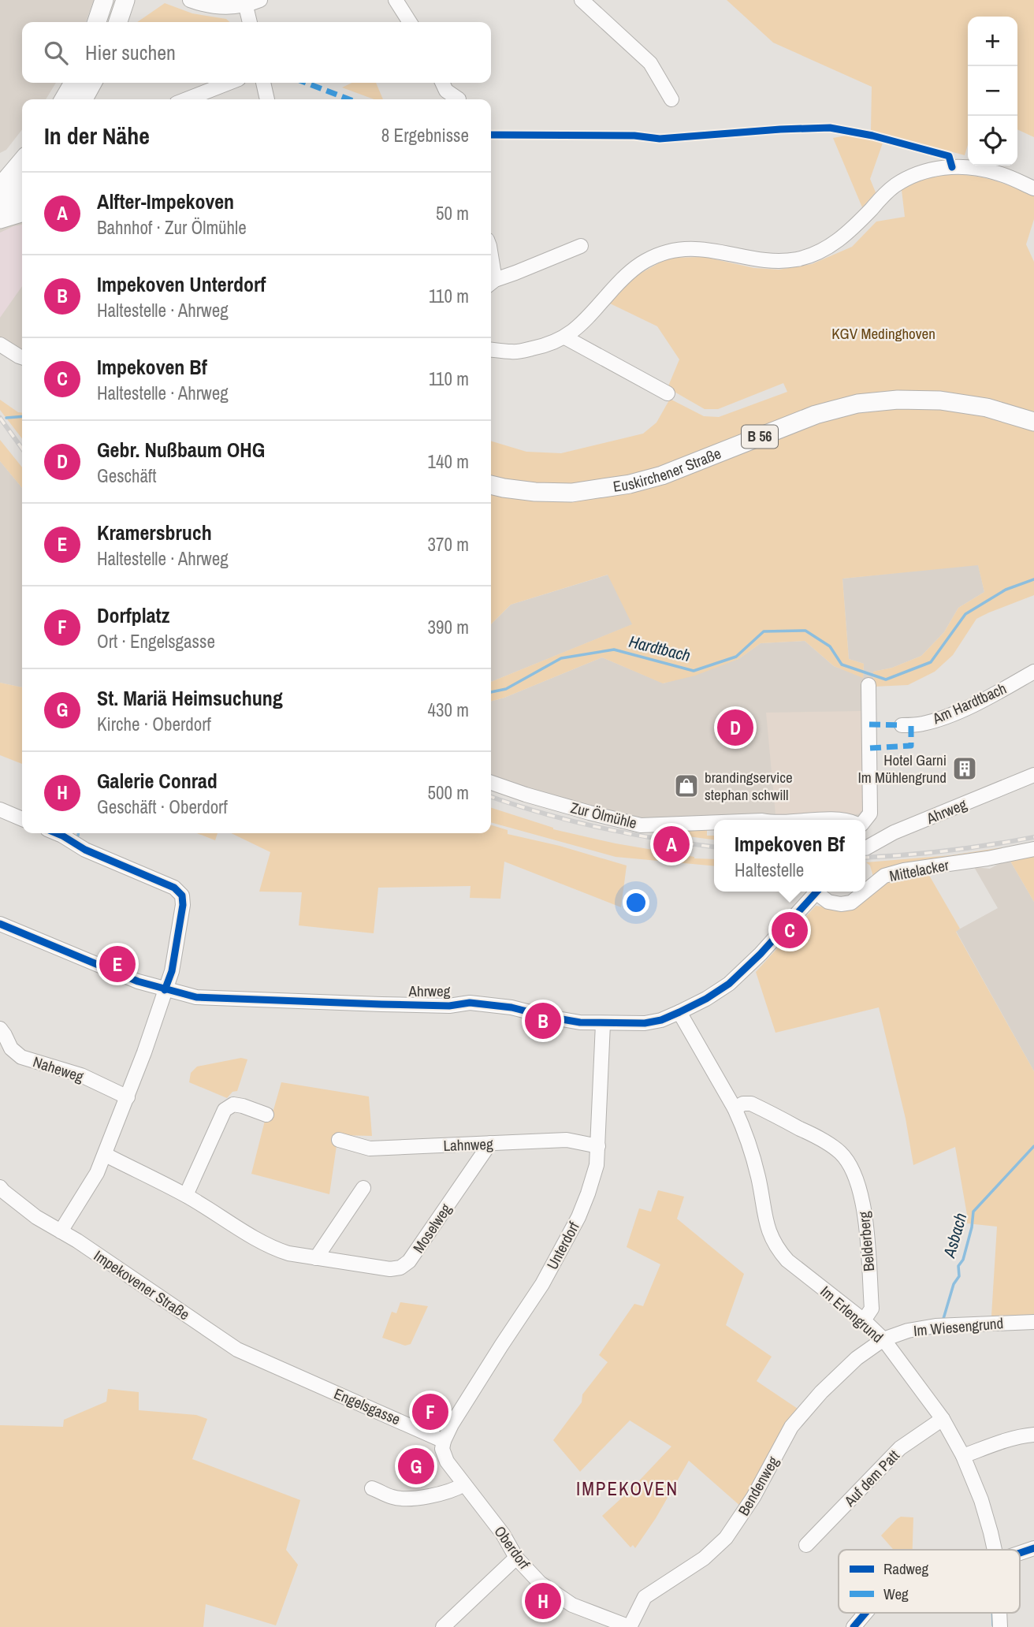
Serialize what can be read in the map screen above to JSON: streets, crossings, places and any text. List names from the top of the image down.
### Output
{
  "streets": {
    "main road": ["B 56", "Euskirchener Straße"],
    "street": [
      "Am Hardtbach",
      "Ahrweg",
      "Zur Ölmühle",
      "Mittelacker",
      "Naheweg",
      "Lahnweg",
      "Moselweg",
      "Belderberg",
      "Unterdorf",
      "Impekovener Straße",
      "Im Erlengrund",
      "Im Wiesengrund",
      "Engelsgasse",
      "Auf dem Patt",
      "Bendenweg",
      "Oberdorf"
    ]
  },
  "crossings": [
    ["Ahrweg", "Unterdorf"],
    ["Ahrweg", "Im Erlengrund"],
    ["Lahnweg", "Moselweg"],
    ["Lahnweg", "Unterdorf"],
    ["Belderberg", "Im Erlengrund"],
    ["Unterdorf", "Engelsgasse"],
    ["Unterdorf", "Oberdorf"],
    ["Impekovener Straße", "Engelsgasse"],
    ["Im Erlengrund", "Im Wiesengrund"],
    ["Im Erlengrund", "Auf dem Patt"],
    ["Im Erlengrund", "Bendenweg"],
    ["Im Wiesengrund", "Bendenweg"],
    ["Engelsgasse", "Oberdorf"],
    ["Bendenweg", "Oberdorf"]
  ],
  "districts": ["IMPEKOVEN"],
  "water": ["Hardtbach", "Asbach"],
  "parks": ["KGV Medinghoven"],
  "places": {
    "building": ["Hotel Garni Im Mühlengrund"],
    "shop": ["brandingservice stephan schwill"]
  },
  "legend": ["Radweg", "Weg"],
  "page": {
    "map_buttons": ["+", "−"],
    "search": "Hier suchen",
    "heading": ["In der Nähe", "8 Ergebnisse"],
    "list": [
      {
        "mark": "A",
        "name": "Alfter-Impekoven",
        "note": "Bahnhof · Zur Ölmühle",
        "value": "50 m"
      },
      {
        "mark": "B",
        "name": "Impekoven Unterdorf",
        "note": "Haltestelle · Ahrweg",
        "value": "110 m"
      },
      {
        "mark": "C",
        "name": "Impekoven Bf",
        "note": "Haltestelle · Ahrweg",
        "value": "110 m"
      },
      {
        "mark": "D",
        "name": "Gebr. Nußbaum OHG",
        "note": "Geschäft",
        "value": "140 m"
      },
      {
        "mark": "E",
        "name": "Kramersbruch",
        "note": "Haltestelle · Ahrweg",
        "value": "370 m"
      },
      {
        "mark": "F",
        "name": "Dorfplatz",
        "note": "Ort · Engelsgasse",
        "value": "390 m"
      },
      {
        "mark": "G",
        "name": "St. Mariä Heimsuchung",
        "note": "Kirche · Oberdorf",
        "value": "430 m"
      },
      {
        "mark": "H",
        "name": "Galerie Conrad",
        "note": "Geschäft · Oberdorf",
        "value": "500 m"
      }
    ],
    "pins": [
      "D",
      "A",
      "C",
      "E",
      "B",
      "F",
      "G",
      "H"
    ],
    "popup": ["Impekoven Bf", "Haltestelle"]
  }
}
